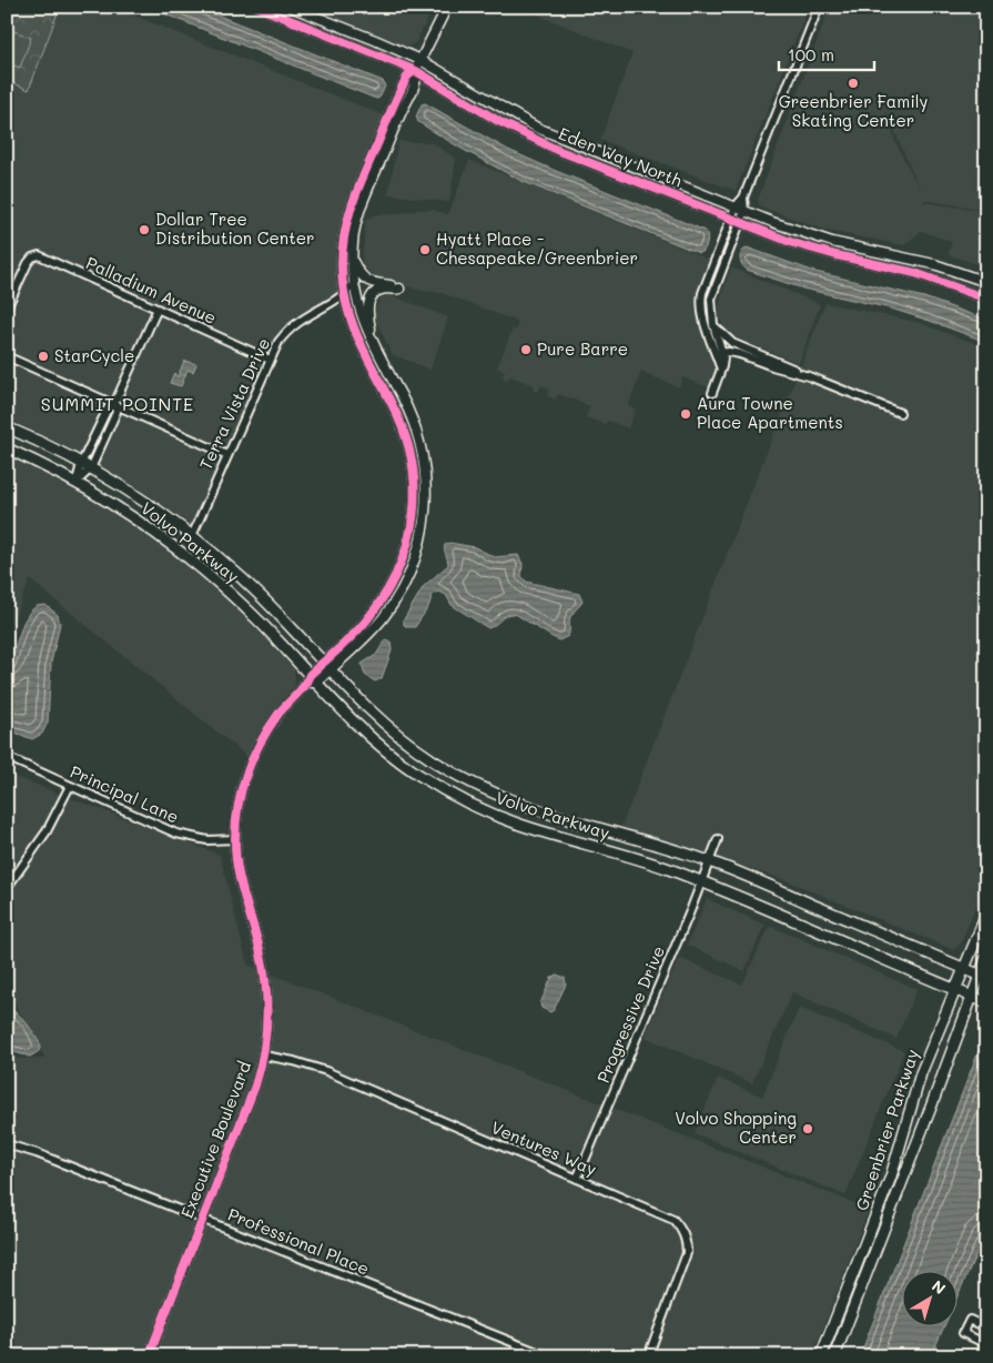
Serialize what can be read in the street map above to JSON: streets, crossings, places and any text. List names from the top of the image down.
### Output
{
  "streets": {
    "main road": ["Volvo Parkway", "Greenbrier Parkway"],
    "street": [
      "Eden Way North",
      "Palladium Avenue",
      "Terra Vista Drive",
      "Principal Lane",
      "Progressive Drive",
      "Executive Boulevard",
      "Ventures Way",
      "Professional Place"
    ]
  },
  "crossings": [
    ["Eden Way North", "Executive Boulevard"],
    ["Palladium Avenue", "Terra Vista Drive"],
    ["Terra Vista Drive", "Volvo Parkway"],
    ["Terra Vista Drive", "Executive Boulevard"],
    ["Volvo Parkway", "Progressive Drive"],
    ["Volvo Parkway", "Greenbrier Parkway"],
    ["Volvo Parkway", "Executive Boulevard"],
    ["Principal Lane", "Executive Boulevard"],
    ["Progressive Drive", "Ventures Way"],
    ["Executive Boulevard", "Ventures Way"],
    ["Executive Boulevard", "Professional Place"]
  ],
  "districts": ["SUMMIT POINTE"],
  "places": [
    "Greenbrier Family Skating Center",
    "Dollar Tree Distribution Center",
    "Hyatt Place - Chesapeake/Greenbrier",
    "Pure Barre",
    "StarCycle",
    "Aura Towne Place Apartments",
    "Volvo Shopping Center"
  ],
  "scale_bar": "100 m",
  "north": "top right"
}
